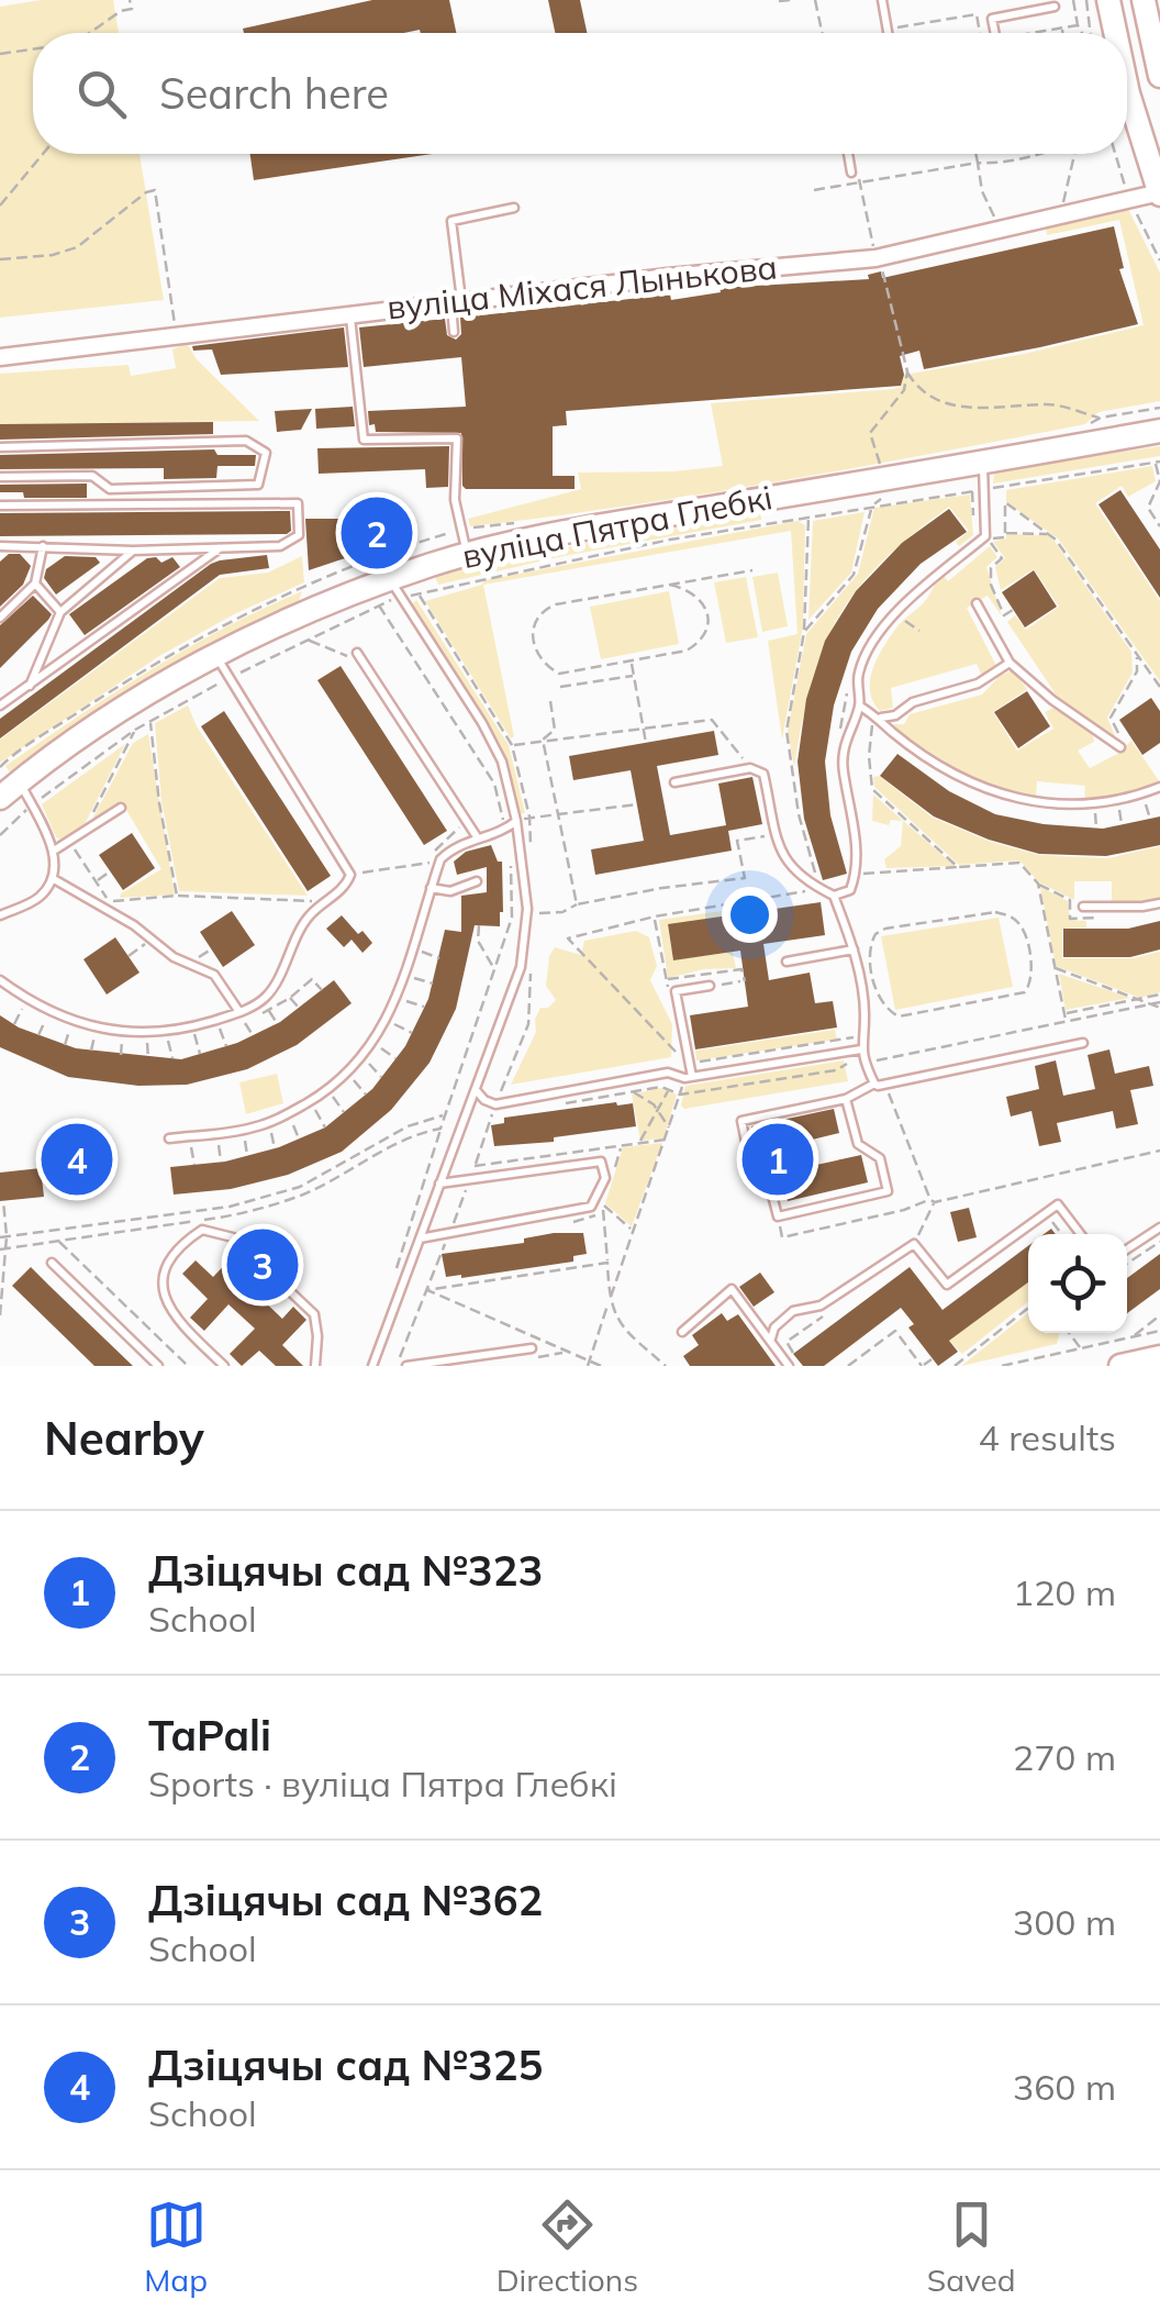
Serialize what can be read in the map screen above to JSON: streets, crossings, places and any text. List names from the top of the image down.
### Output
{
  "streets": {
    "main road": ["вуліца Пятра Глебкі"],
    "street": ["вуліца Міхася Лынькова"]
  },
  "page": {
    "search": "Search here",
    "pins": [
      "2",
      "1",
      "4",
      "3"
    ],
    "heading": ["Nearby", "4 results"],
    "list": [
      {
        "mark": "1",
        "name": "Дзіцячы сад №323",
        "note": "School",
        "value": "120 m"
      },
      {
        "mark": "2",
        "name": "TaPali",
        "note": "Sports · вуліца Пятра Глебкі",
        "value": "270 m"
      },
      {
        "mark": "3",
        "name": "Дзіцячы сад №362",
        "note": "School",
        "value": "300 m"
      },
      {
        "mark": "4",
        "name": "Дзіцячы сад №325",
        "note": "School",
        "value": "360 m"
      }
    ],
    "nav": ["Map", "Directions", "Saved"]
  }
}
